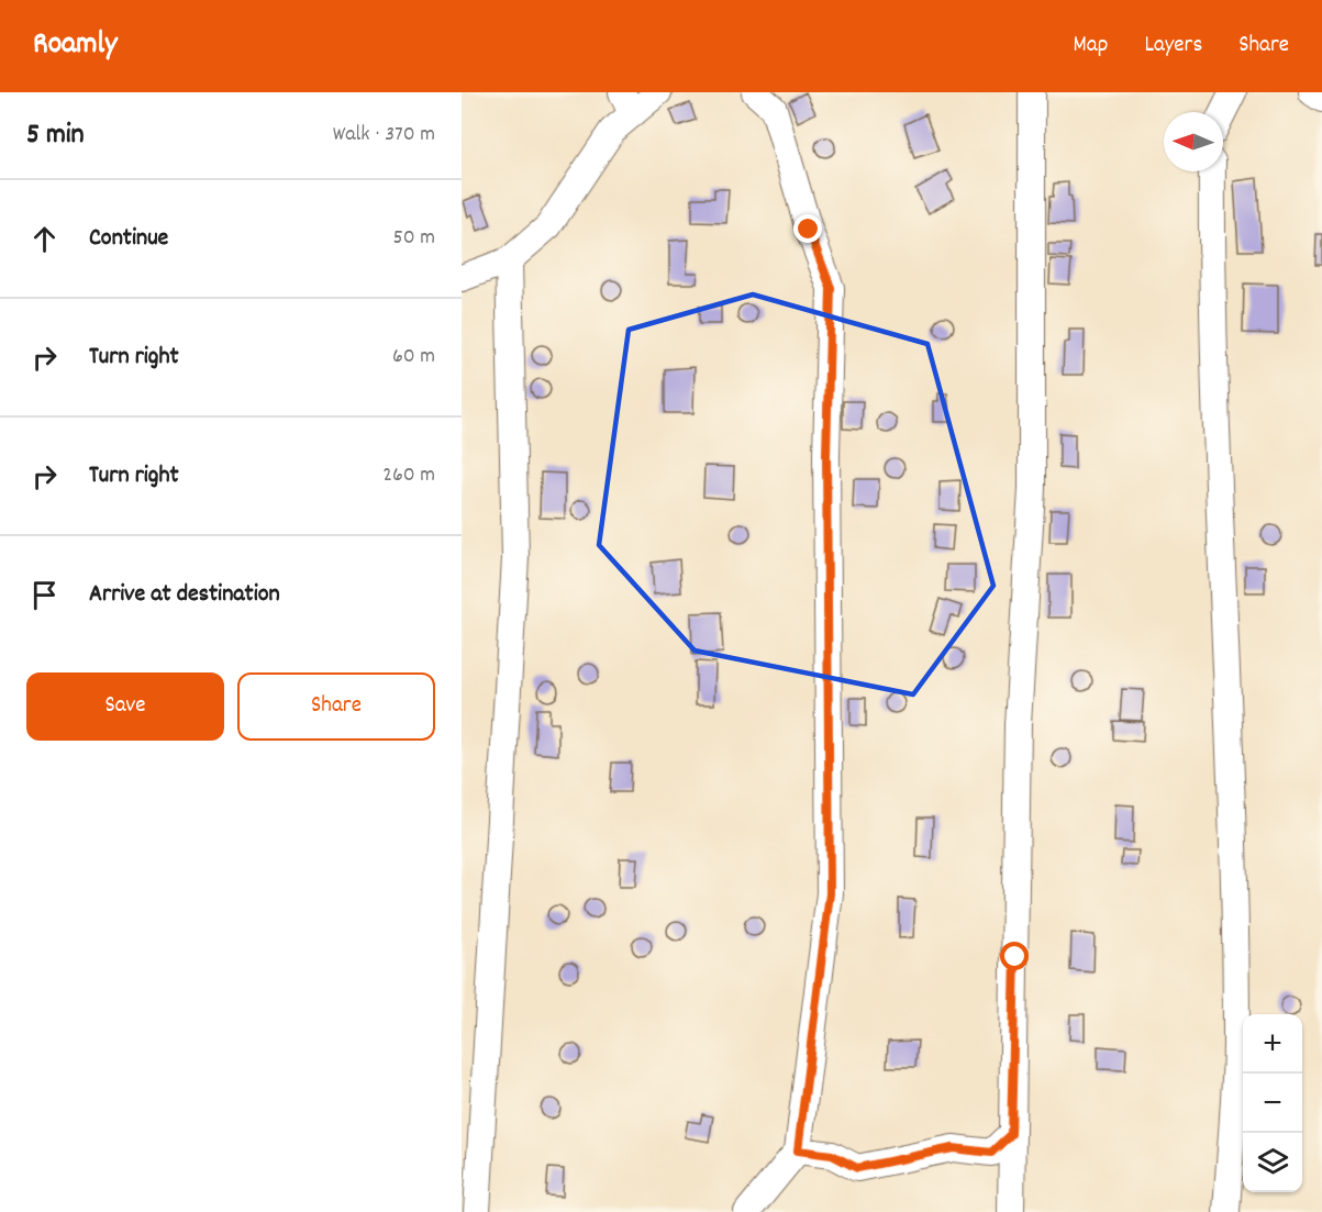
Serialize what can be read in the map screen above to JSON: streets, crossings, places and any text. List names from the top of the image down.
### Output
{
  "north": "left",
  "page": {
    "header": "Roamly",
    "nav": ["Map", "Layers", "Share"],
    "heading": ["5 min", "Walk · 370 m"],
    "list": [
      ["Continue", "50 m"],
      ["Turn right", "60 m"],
      ["Turn right", "260 m"],
      "Arrive at destination"
    ],
    "buttons": ["Save", "Share"],
    "map_buttons": ["+", "−"]
  }
}
